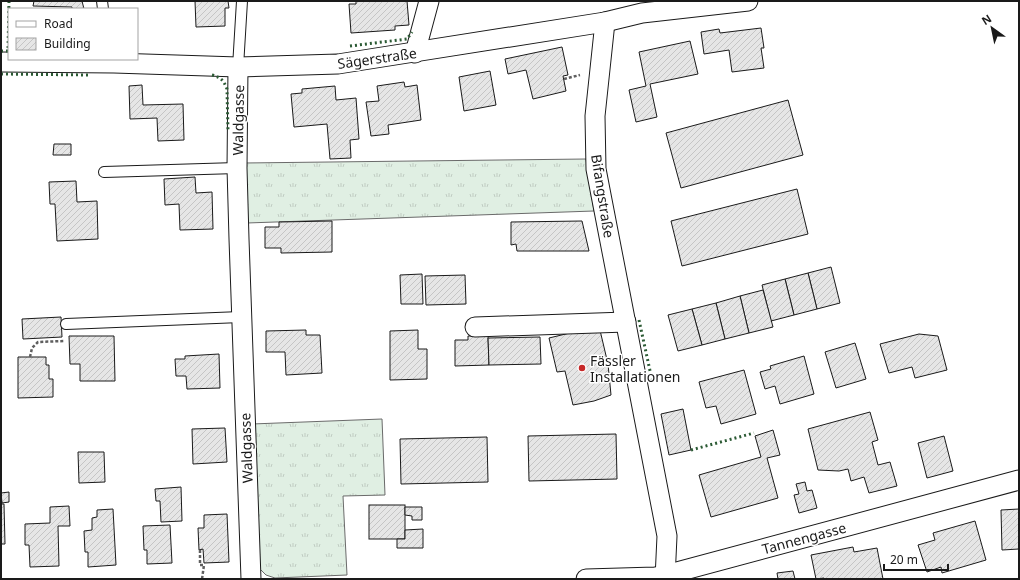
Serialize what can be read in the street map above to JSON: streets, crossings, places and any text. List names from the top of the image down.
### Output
{
  "streets": {
    "street": [
      "Sägerstraße",
      "Waldgasse",
      "Bifangstraße",
      "Tannengasse"
    ]
  },
  "crossings": [
    ["Sägerstraße", "Waldgasse"],
    ["Sägerstraße", "Bifangstraße"],
    ["Bifangstraße", "Tannengasse"]
  ],
  "places": ["Fässler Installationen"],
  "legend": ["Road", "Building"],
  "scale_bar": "20 m",
  "north": "top left"
}
